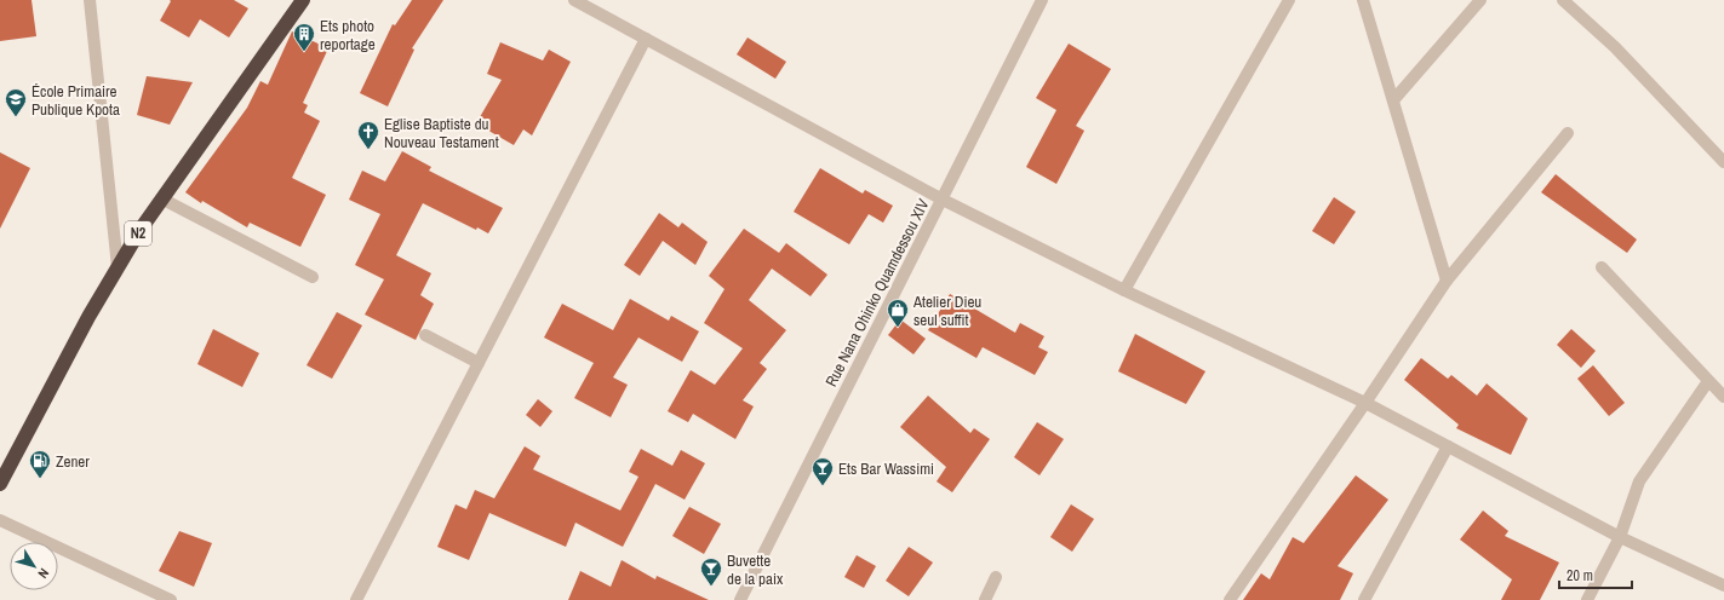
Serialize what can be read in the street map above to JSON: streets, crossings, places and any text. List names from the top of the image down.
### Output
{
  "streets": {
    "highway": ["N2"],
    "street": ["Rue Nana Ohinko Quamdessou XIV"]
  },
  "places": {
    "building": ["Ets photo reportage"],
    "school or university": ["École Primaire Publique Kpota"],
    "church": ["Eglise Baptiste du Nouveau Testament"],
    "shop": ["Atelier Dieu seul suffit"],
    "fuel station": ["Zener"],
    "bar": ["Ets Bar Wassimi", "Buvette de la paix"]
  },
  "scale_bar": "20 m",
  "north": "bottom right"
}
